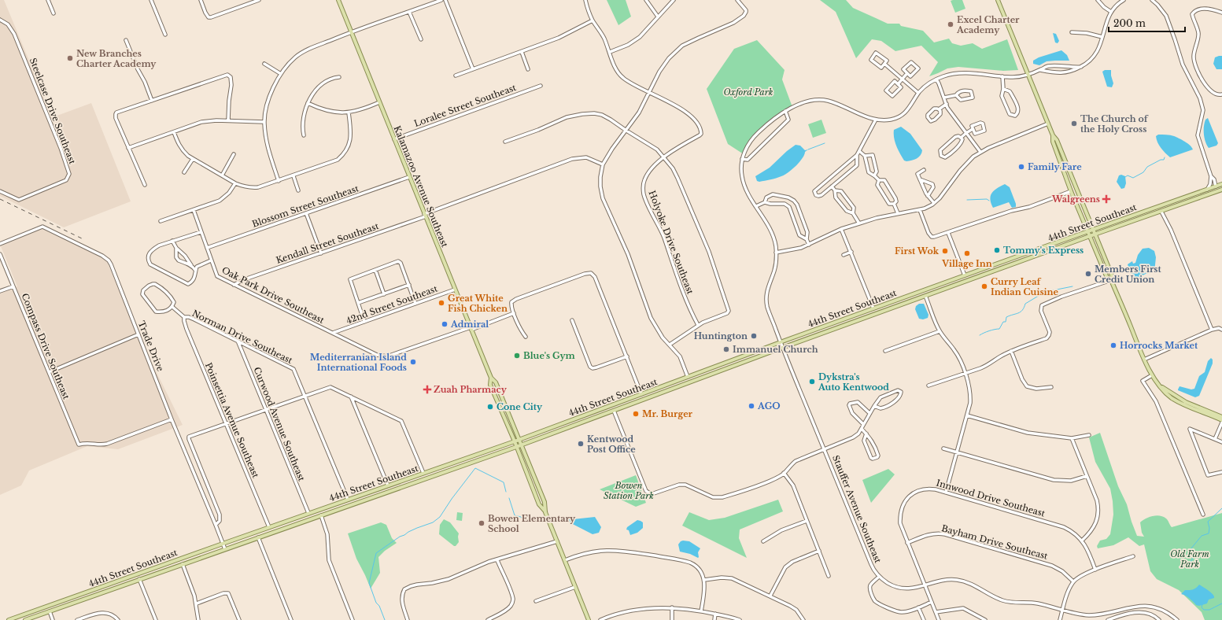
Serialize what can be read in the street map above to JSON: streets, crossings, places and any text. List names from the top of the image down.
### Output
{
  "streets": {
    "main road": ["Kalamazoo Avenue Southeast", "44th Street Southeast"],
    "street": [
      "Loralee Street Southeast",
      "Steelcase Drive Southeast",
      "Blossom Street Southeast",
      "Holyoke Drive Southeast",
      "Kendall Street Southeast",
      "Oak Park Drive Southeast",
      "42nd Street Southeast",
      "Norman Drive Southeast",
      "Compass Drive Southeast",
      "Trade Drive",
      "Poinsettia Avenue Southeast",
      "Curwood Avenue Southeast",
      "Innwood Drive Southeast",
      "Stauffer Avenue Southeast",
      "Bayham Drive Southeast"
    ]
  },
  "crossings": [
    ["Loralee Street Southeast", "Kalamazoo Avenue Southeast"],
    ["Kalamazoo Avenue Southeast", "Blossom Street Southeast"],
    ["Kalamazoo Avenue Southeast", "44th Street Southeast"],
    ["Kalamazoo Avenue Southeast", "Kendall Street Southeast"],
    ["Kalamazoo Avenue Southeast", "Oak Park Drive Southeast"],
    ["Kalamazoo Avenue Southeast", "42nd Street Southeast"],
    ["Blossom Street Southeast", "Oak Park Drive Southeast"],
    ["44th Street Southeast", "Trade Drive"],
    ["44th Street Southeast", "Poinsettia Avenue Southeast"],
    ["44th Street Southeast", "Curwood Avenue Southeast"],
    ["44th Street Southeast", "Stauffer Avenue Southeast"],
    ["Kendall Street Southeast", "Oak Park Drive Southeast"],
    ["Oak Park Drive Southeast", "42nd Street Southeast"],
    ["Norman Drive Southeast", "Poinsettia Avenue Southeast"],
    ["Norman Drive Southeast", "Curwood Avenue Southeast"],
    ["Compass Drive Southeast", "Trade Drive"],
    ["Innwood Drive Southeast", "Stauffer Avenue Southeast"],
    ["Innwood Drive Southeast", "Bayham Drive Southeast"]
  ],
  "parks": ["Oxford Park", "Bowen Station Park", "Old Farm Park"],
  "places": {
    "other": [
      "Excel Charter Academy",
      "New Branches Charter Academy",
      "The Church of the Holy Cross",
      "Family Fare",
      "Tommy's Express",
      "First Wok",
      "Village Inn",
      "Members First Credit Union",
      "Curry Leaf Indian Cuisine",
      "Great White Fish Chicken",
      "Admiral",
      "Huntington",
      "Horrocks Market",
      "Immanuel Church",
      "Blue's Gym",
      "Mediterranian Island International Foods",
      "Dykstra's Auto Kentwood",
      "AGO",
      "Cone City",
      "Mr. Burger",
      "Kentwood Post Office",
      "Bowen Elementary School"
    ],
    "health": ["Walgreens", "Zuah Pharmacy"]
  },
  "scale_bar": "200 m"
}
